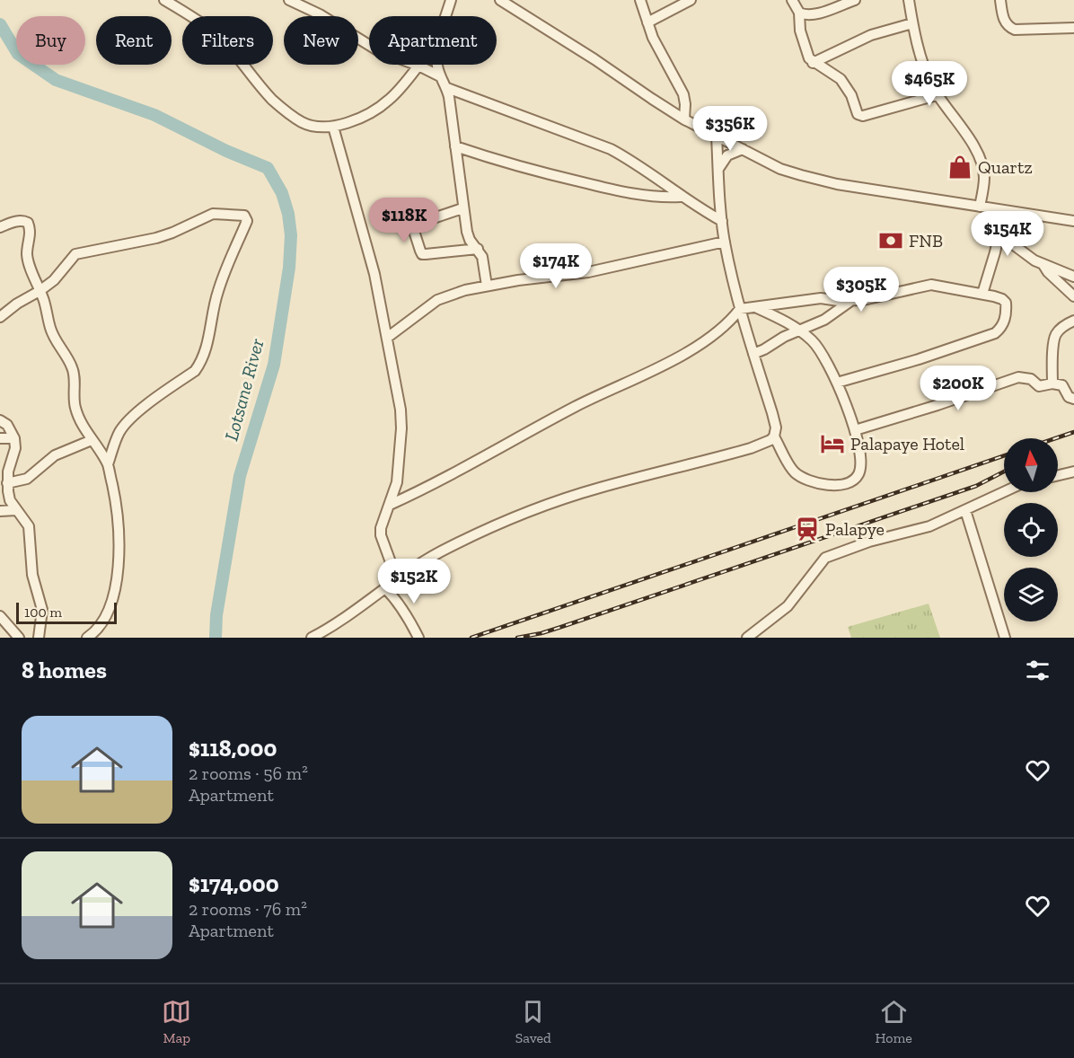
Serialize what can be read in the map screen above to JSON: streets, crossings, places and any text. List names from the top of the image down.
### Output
{
  "water": ["Lotsane River"],
  "places": {
    "shop": ["Quartz"],
    "bank": ["FNB"],
    "hotel": ["Palapaye Hotel"],
    "station": ["Palapye"]
  },
  "scale_bar": "100 m",
  "north": "top",
  "page": {
    "chip": [
      "Buy",
      "Rent",
      "Filters",
      "New",
      "Apartment"
    ],
    "price": [
      "$465K",
      "$356K",
      "$118K",
      "$154K",
      "$174K",
      "$305K",
      "$200K",
      "$152K"
    ],
    "scale": "100 m",
    "heading": "8 homes",
    "list": [
      {
        "name": "$118,000",
        "note": "2 rooms · 56 m² · Apartment"
      },
      {
        "name": "$174,000",
        "note": "2 rooms · 76 m² · Apartment"
      }
    ],
    "tabs": ["Map", "Saved", "Home"]
  }
}
